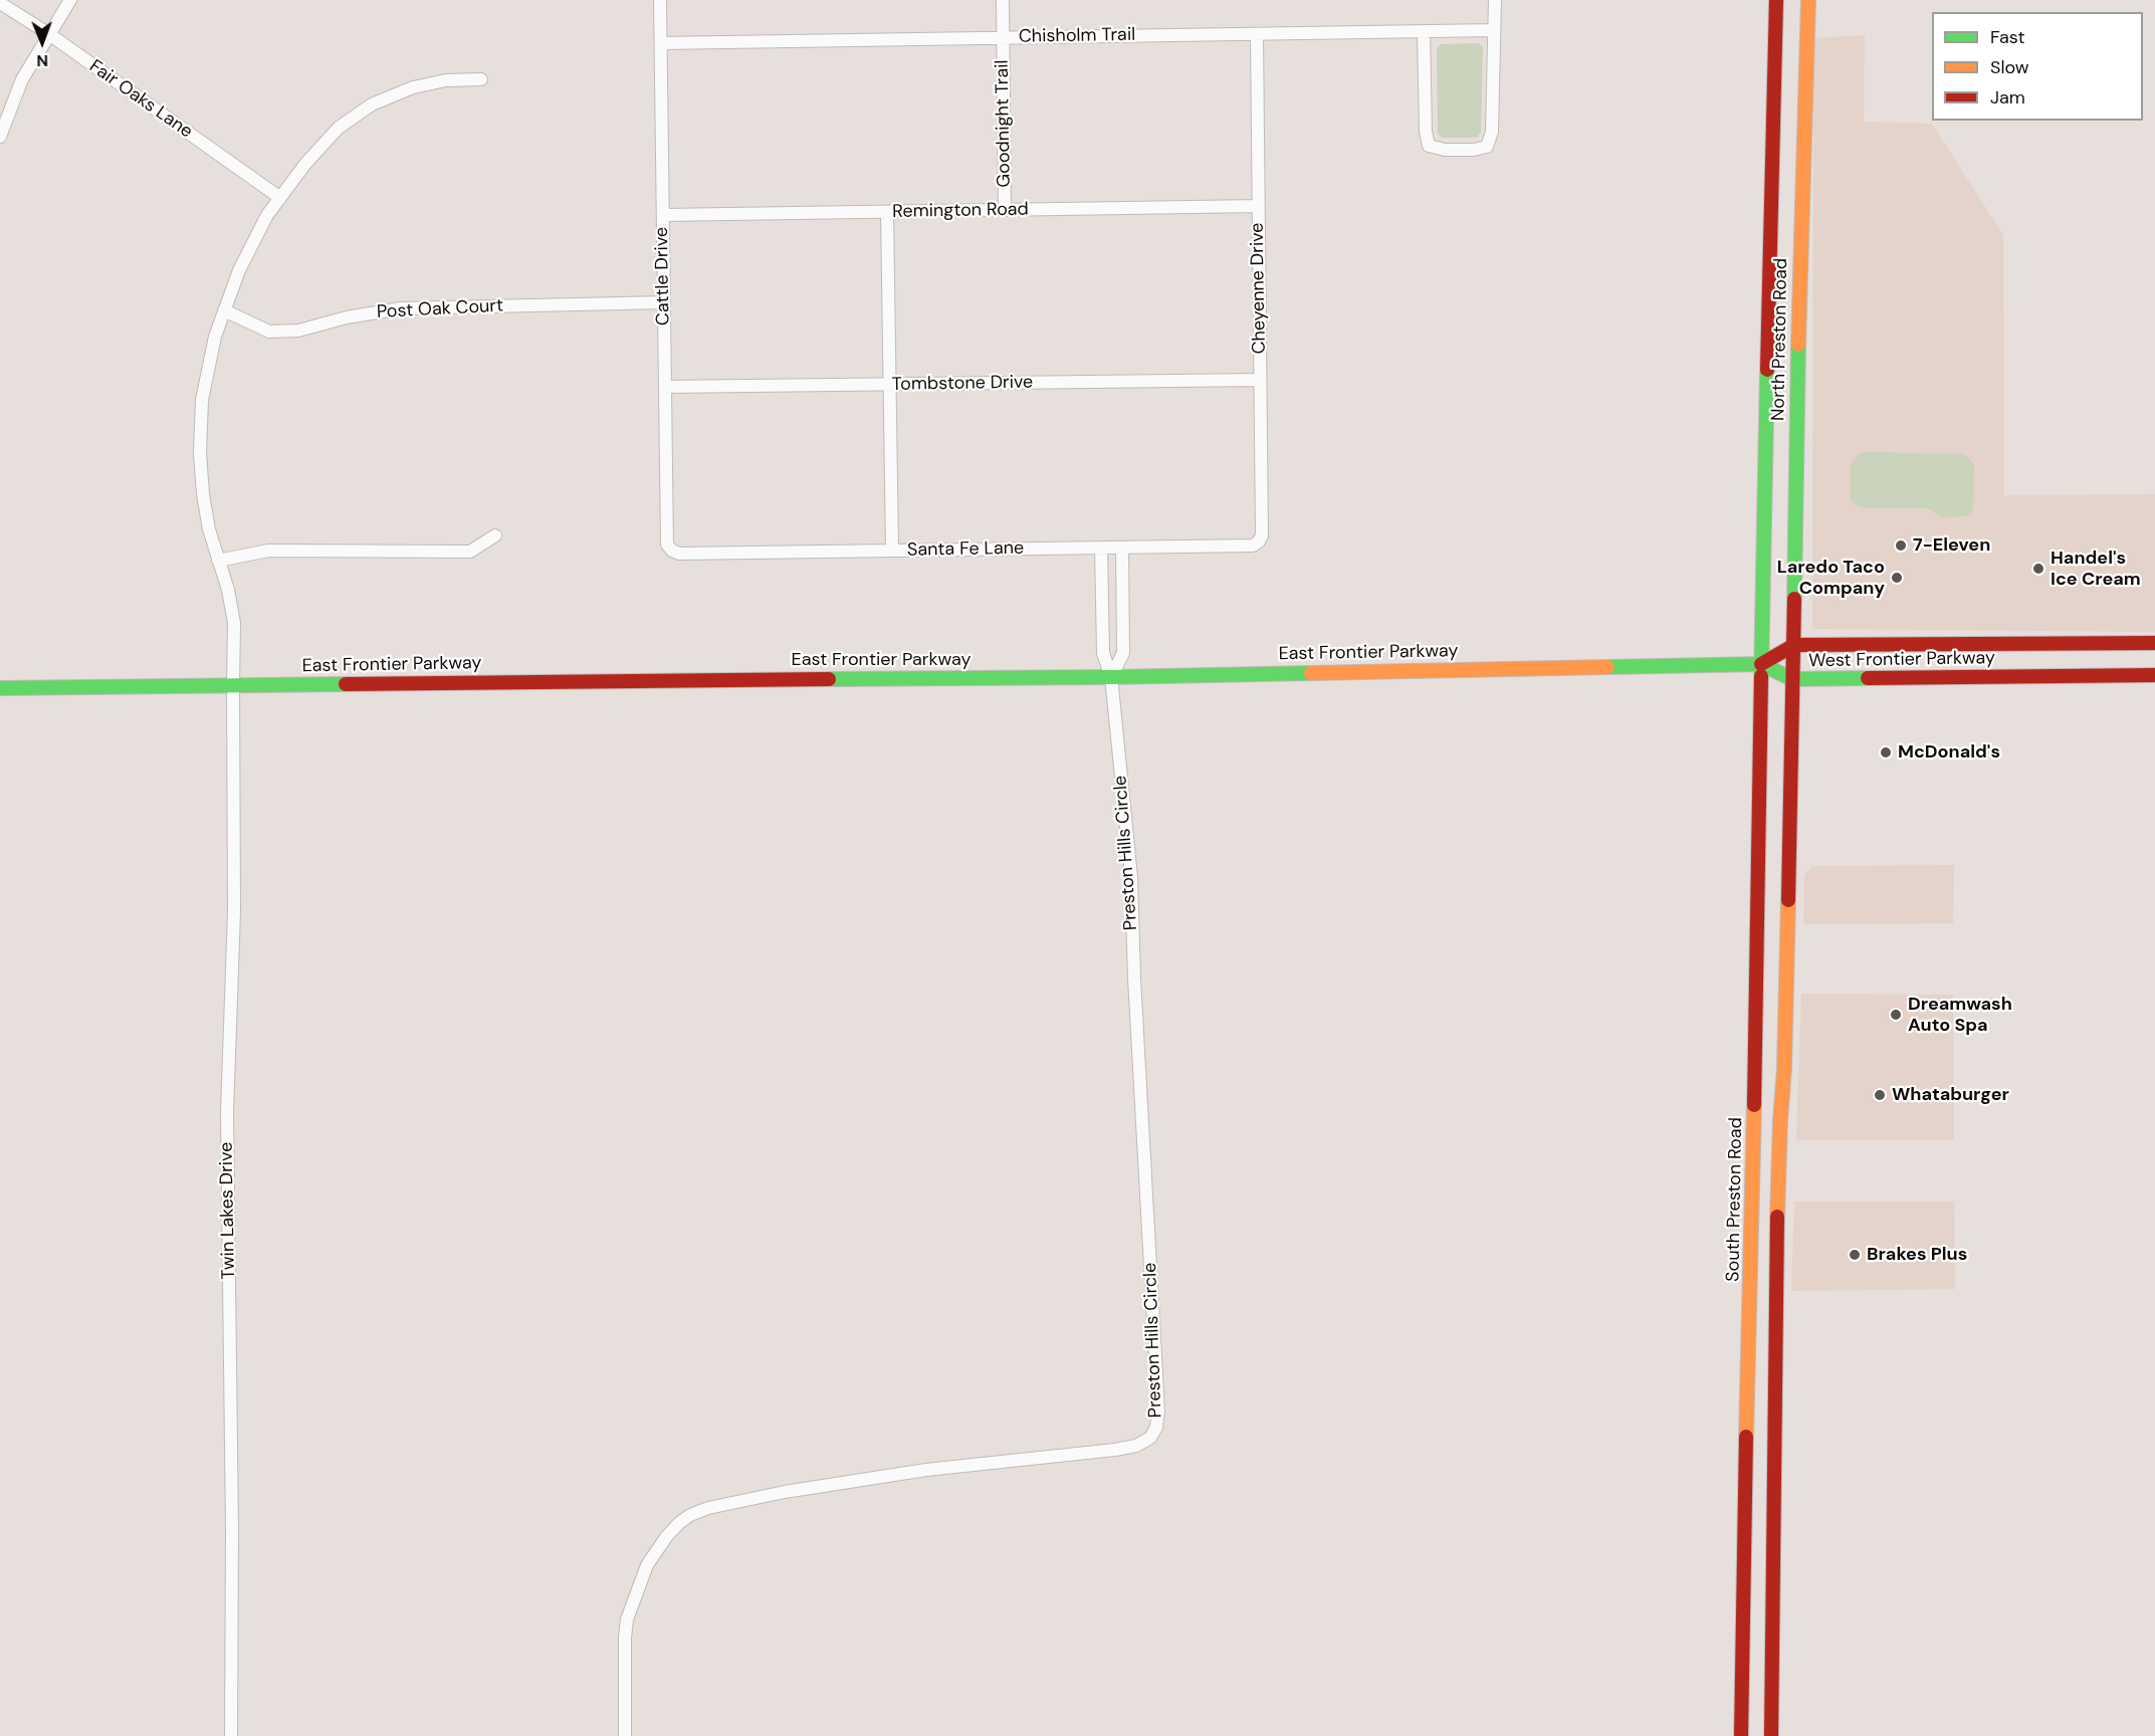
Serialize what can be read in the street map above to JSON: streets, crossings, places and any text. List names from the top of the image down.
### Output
{
  "streets": {
    "main road": [
      "North Preston Road",
      "East Frontier Parkway",
      "West Frontier Parkway",
      "South Preston Road"
    ],
    "street": [
      "Chisholm Trail",
      "Fair Oaks Lane",
      "Goodnight Trail",
      "Remington Road",
      "Cattle Drive",
      "Cheyenne Drive",
      "Post Oak Court",
      "Tombstone Drive",
      "Santa Fe Lane",
      "Preston Hills Circle",
      "Twin Lakes Drive"
    ]
  },
  "crossings": [
    ["Chisholm Trail", "Goodnight Trail"],
    ["Chisholm Trail", "Cattle Drive"],
    ["Chisholm Trail", "Cheyenne Drive"],
    ["Fair Oaks Lane", "Twin Lakes Drive"],
    ["Goodnight Trail", "Remington Road"],
    ["Remington Road", "Cattle Drive"],
    ["Remington Road", "Cheyenne Drive"],
    ["Cattle Drive", "Post Oak Court"],
    ["Cattle Drive", "Tombstone Drive"],
    ["Cattle Drive", "Santa Fe Lane"],
    ["Cheyenne Drive", "Tombstone Drive"],
    ["Cheyenne Drive", "Santa Fe Lane"],
    ["Post Oak Court", "Twin Lakes Drive"],
    ["North Preston Road", "East Frontier Parkway"],
    ["North Preston Road", "West Frontier Parkway"],
    ["North Preston Road", "South Preston Road"],
    ["East Frontier Parkway", "West Frontier Parkway"],
    ["East Frontier Parkway", "Preston Hills Circle"],
    ["East Frontier Parkway", "South Preston Road"],
    ["East Frontier Parkway", "Twin Lakes Drive"],
    ["West Frontier Parkway", "South Preston Road"]
  ],
  "places": [
    "7-Eleven",
    "Handel's Ice Cream",
    "Laredo Taco Company",
    "McDonald's",
    "Dreamwash Auto Spa",
    "Whataburger",
    "Brakes Plus"
  ],
  "legend": ["Fast", "Slow", "Jam"],
  "north": "bottom"
}
